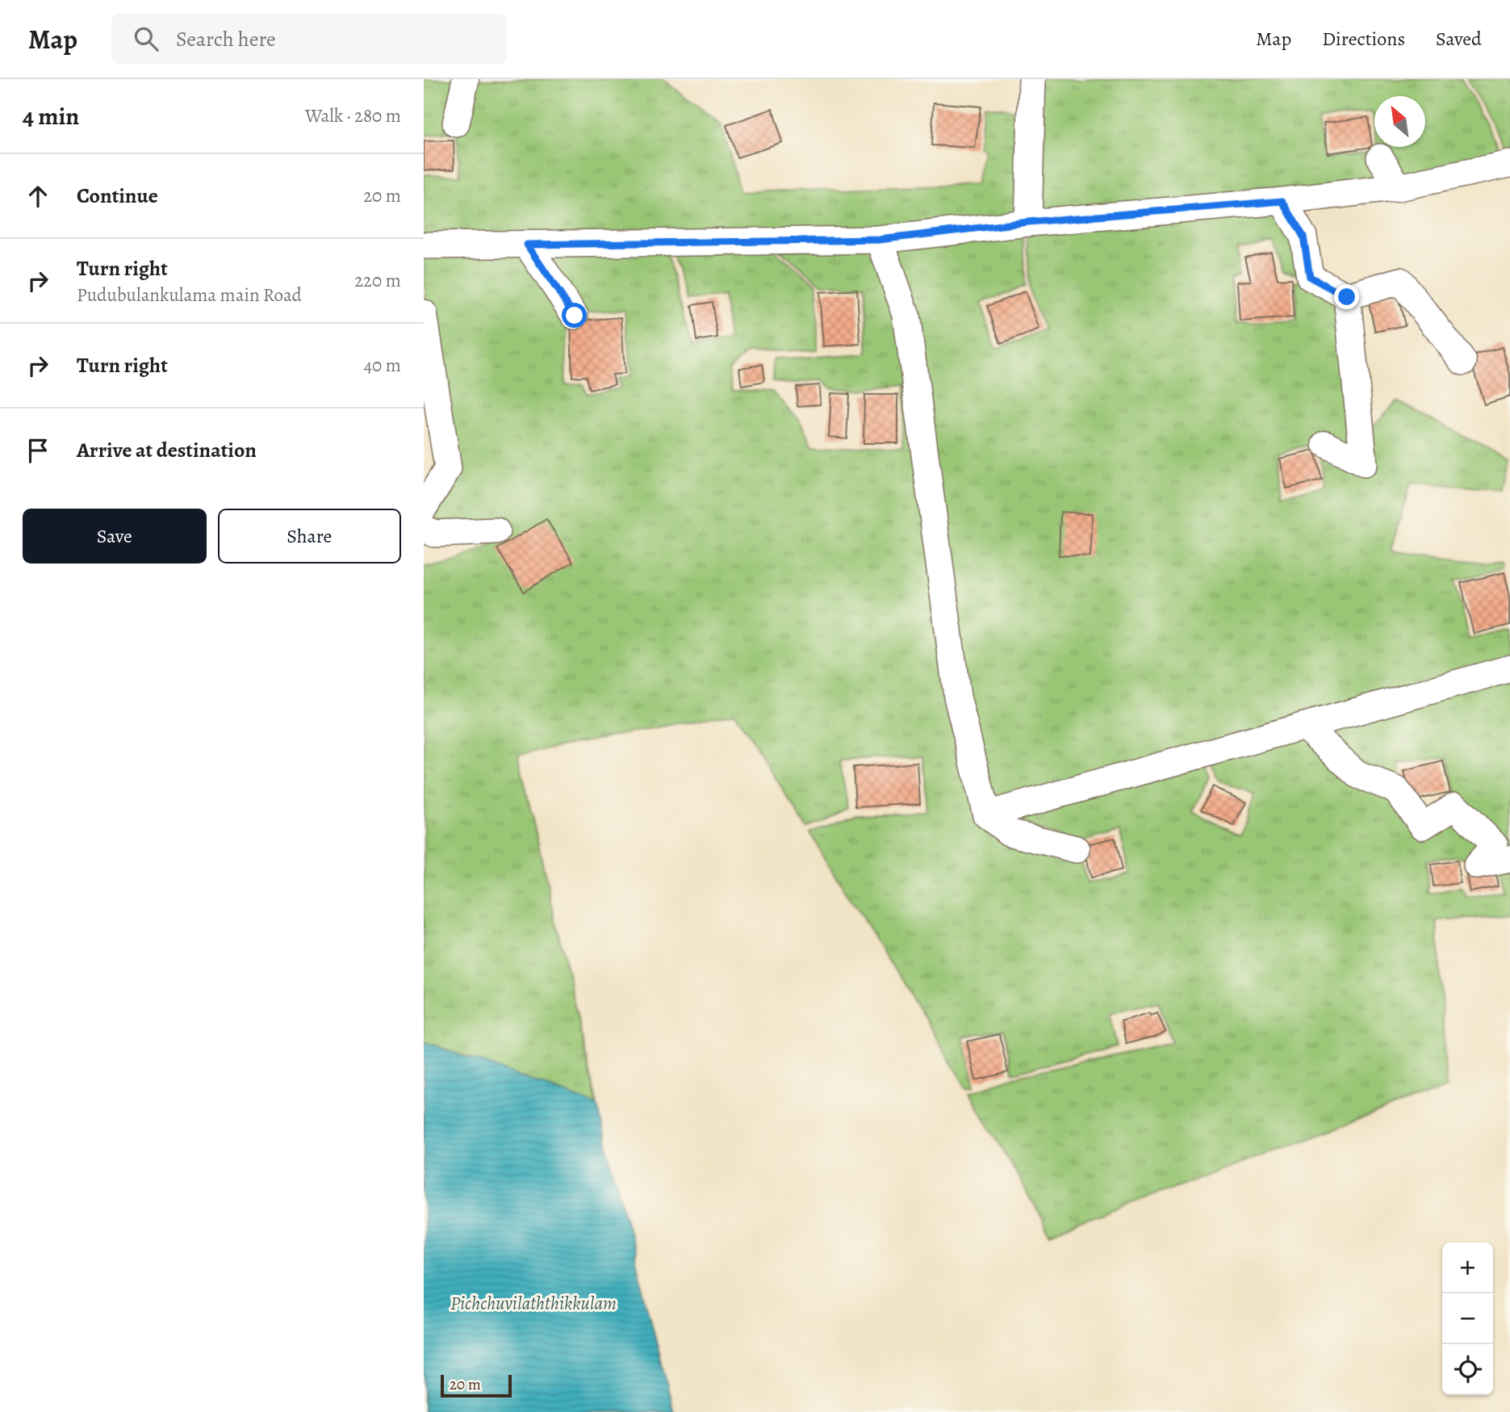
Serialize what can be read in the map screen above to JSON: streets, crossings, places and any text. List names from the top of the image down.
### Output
{
  "water": ["Pichchuvilaththikkulam"],
  "scale_bar": "20 m",
  "north": "top left",
  "page": {
    "header": "Map",
    "search": "Search here",
    "nav": ["Map", "Directions", "Saved"],
    "heading": ["4 min", "Walk · 280 m"],
    "list": [
      ["Continue", "20 m"],
      ["Turn right", "Pudubulankulama main Road", "220 m"],
      ["Turn right", "40 m"],
      "Arrive at destination"
    ],
    "buttons": ["Save", "Share"],
    "map_buttons": ["+", "−"],
    "scale": "20 m"
  }
}
